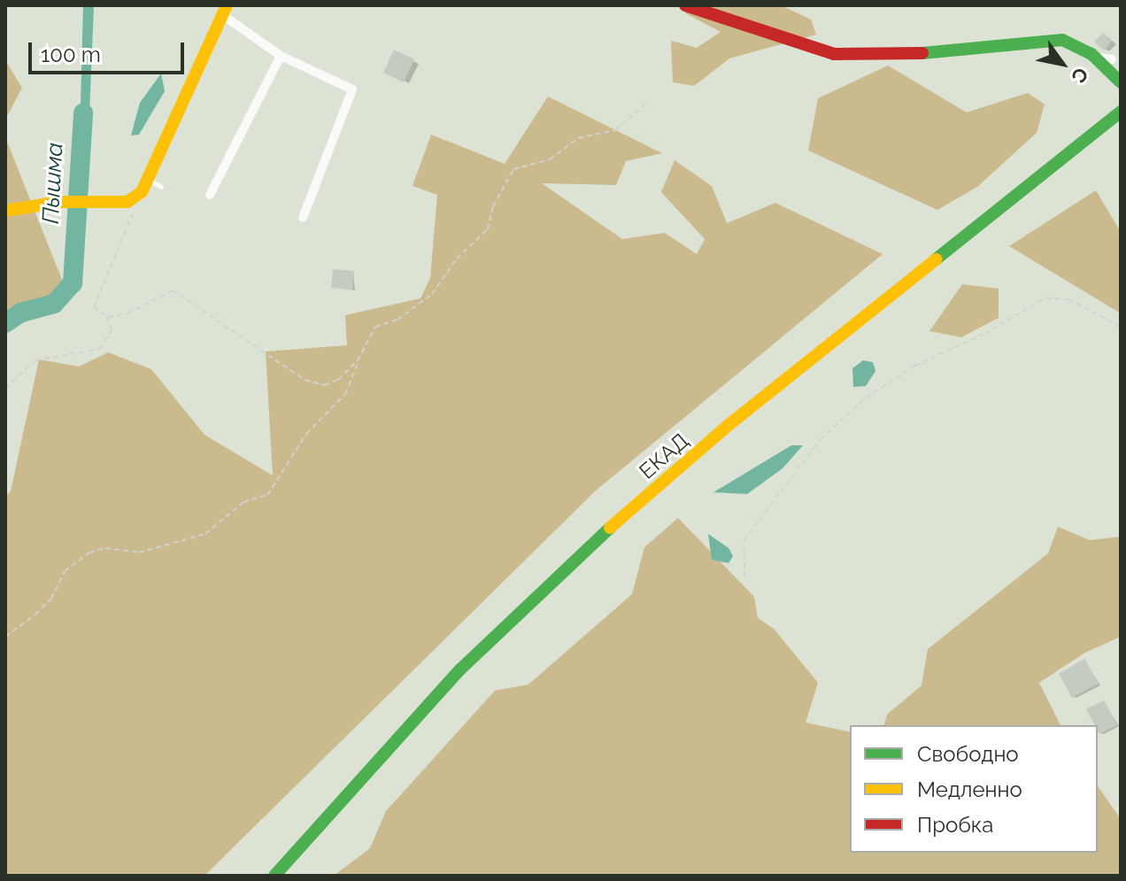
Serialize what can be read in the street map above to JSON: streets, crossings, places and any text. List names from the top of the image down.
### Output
{
  "streets": {
    "main road": ["ЕКАД"]
  },
  "water": ["Пышма"],
  "legend": ["Свободно", "Медленно", "Пробка"],
  "scale_bar": "100 m",
  "north": "bottom right"
}
